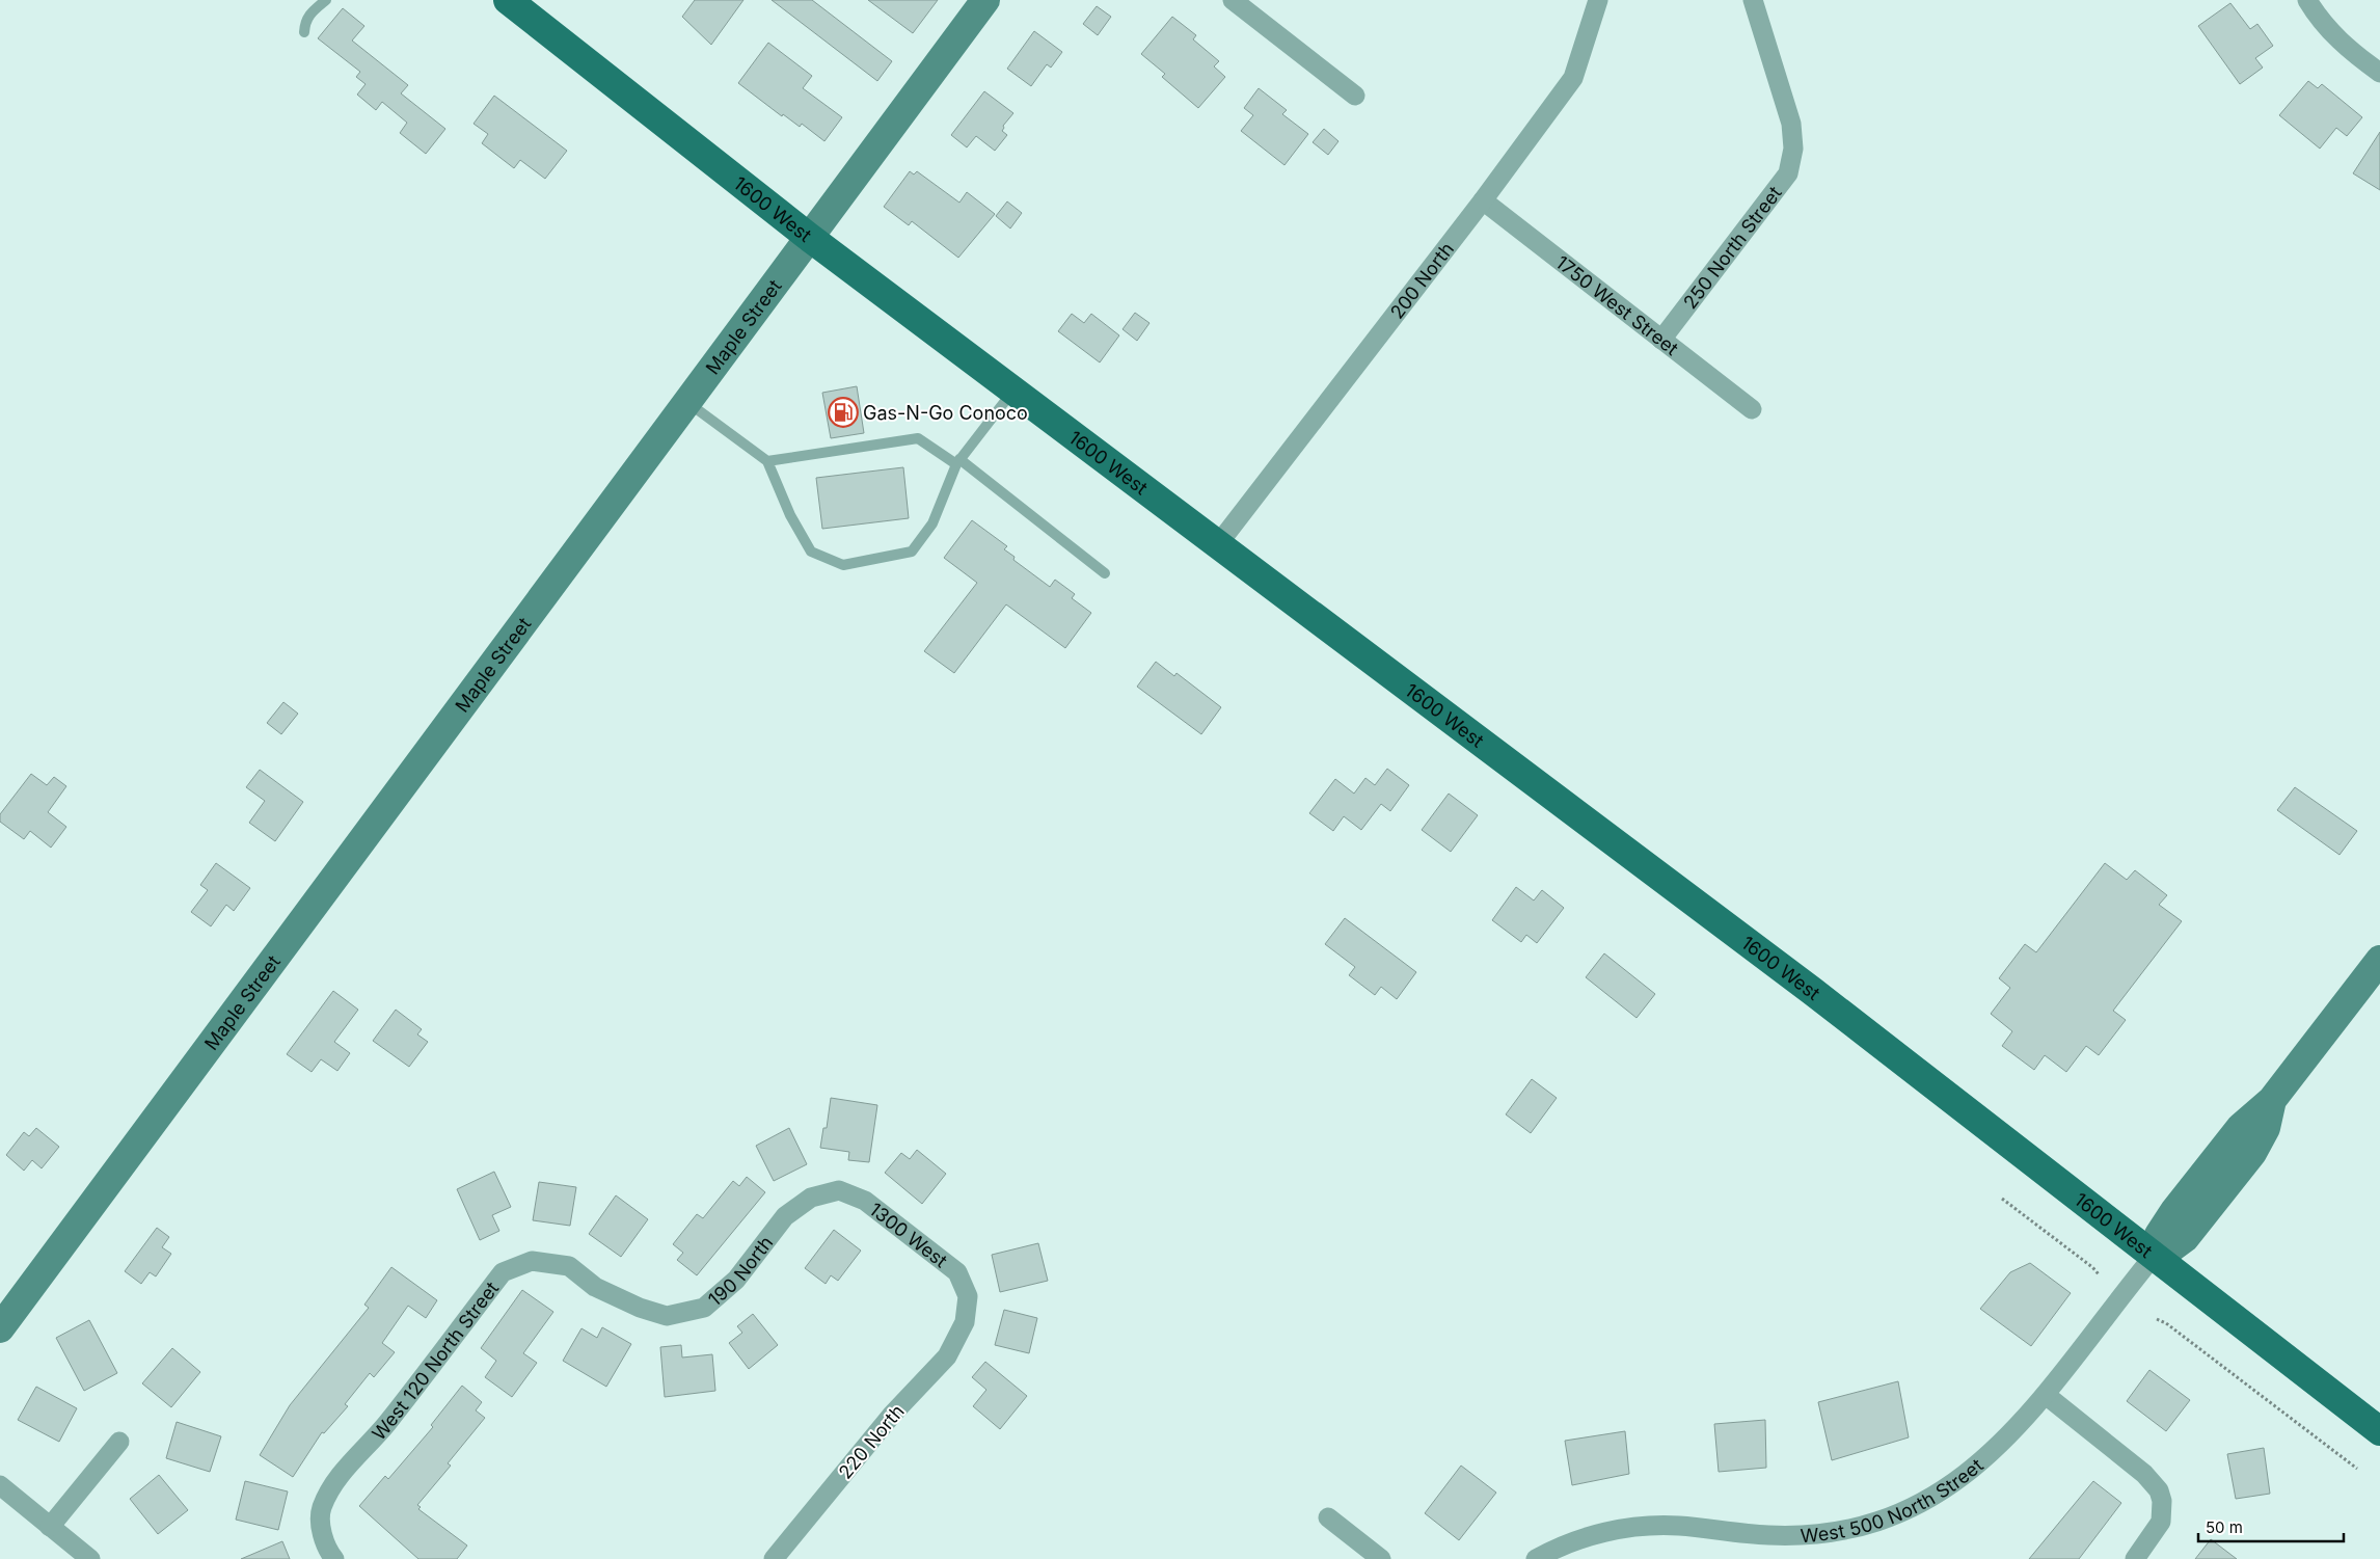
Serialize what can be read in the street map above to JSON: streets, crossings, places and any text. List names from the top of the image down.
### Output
{
  "streets": {
    "main road": ["1600 West", "Maple Street"],
    "street": [
      "250 North Street",
      "200 North",
      "1750 West Street",
      "1300 West",
      "190 North",
      "West 120 North Street",
      "220 North",
      "West 500 North Street"
    ]
  },
  "crossings": [
    ["1600 West", "200 North"],
    ["1600 West", "Maple Street"],
    ["1600 West", "West 500 North Street"],
    ["250 North Street", "1750 West Street"],
    ["200 North", "1750 West Street"],
    ["1300 West", "190 North"],
    ["1300 West", "220 North"],
    ["190 North", "West 120 North Street"]
  ],
  "places": {
    "fuel station": ["Gas-N-Go Conoco"]
  },
  "scale_bar": "50 m"
}
